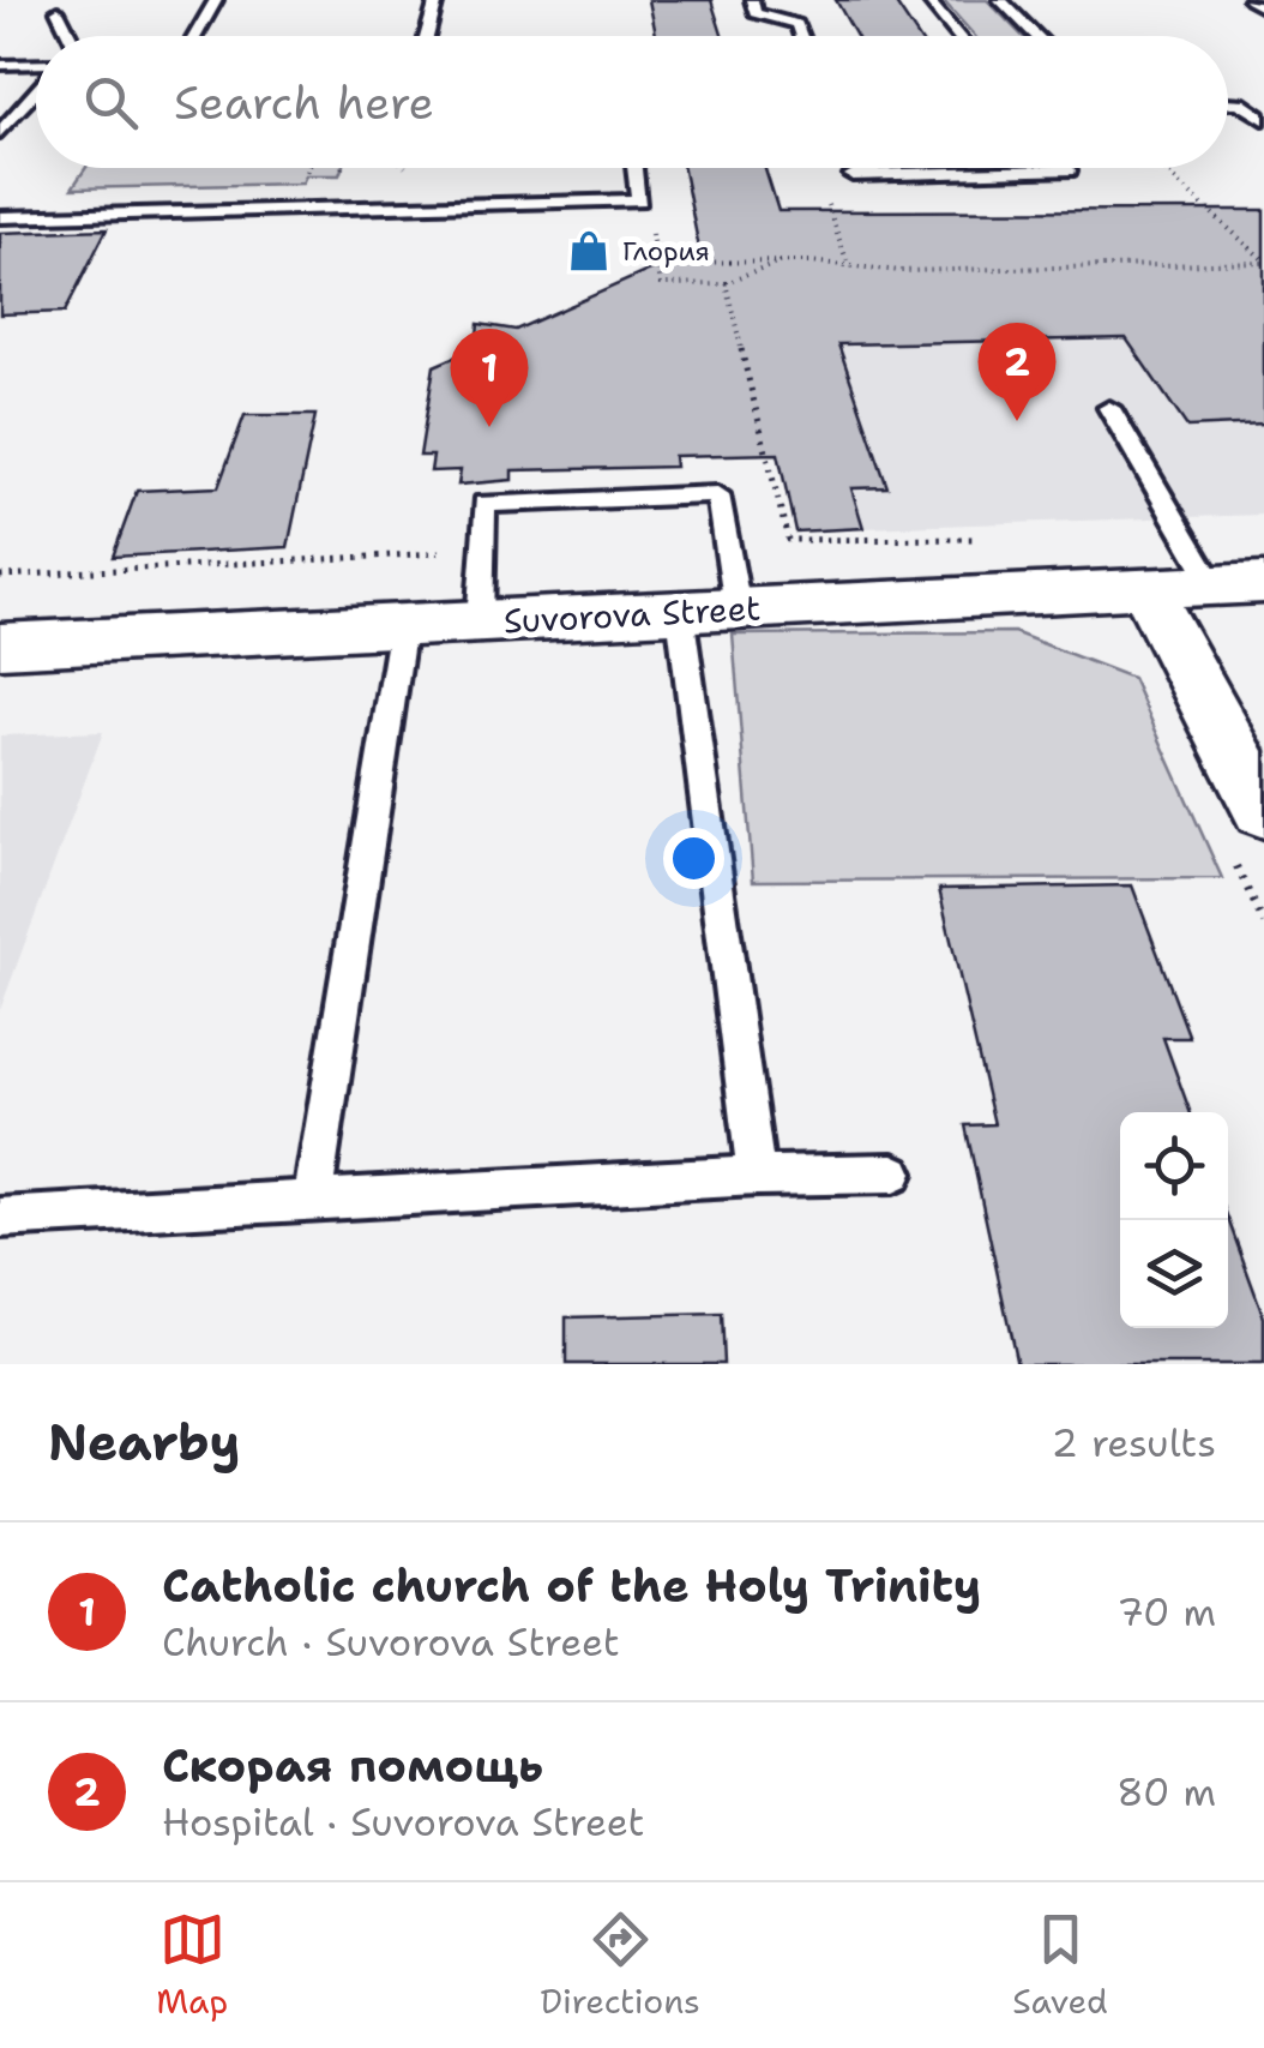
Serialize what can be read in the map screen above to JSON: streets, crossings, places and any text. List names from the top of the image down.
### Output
{
  "streets": {
    "street": ["Suvorova Street"]
  },
  "places": {
    "shop": ["Глория"]
  },
  "page": {
    "search": "Search here",
    "pins": ["2", "1"],
    "heading": ["Nearby", "2 results"],
    "list": [
      {
        "mark": "1",
        "name": "Catholic church of the Holy Trinity",
        "note": "Church · Suvorova Street",
        "value": "70 m"
      },
      {
        "mark": "2",
        "name": "Скорая помощь",
        "note": "Hospital · Suvorova Street",
        "value": "80 m"
      }
    ],
    "nav": ["Map", "Directions", "Saved"]
  }
}
